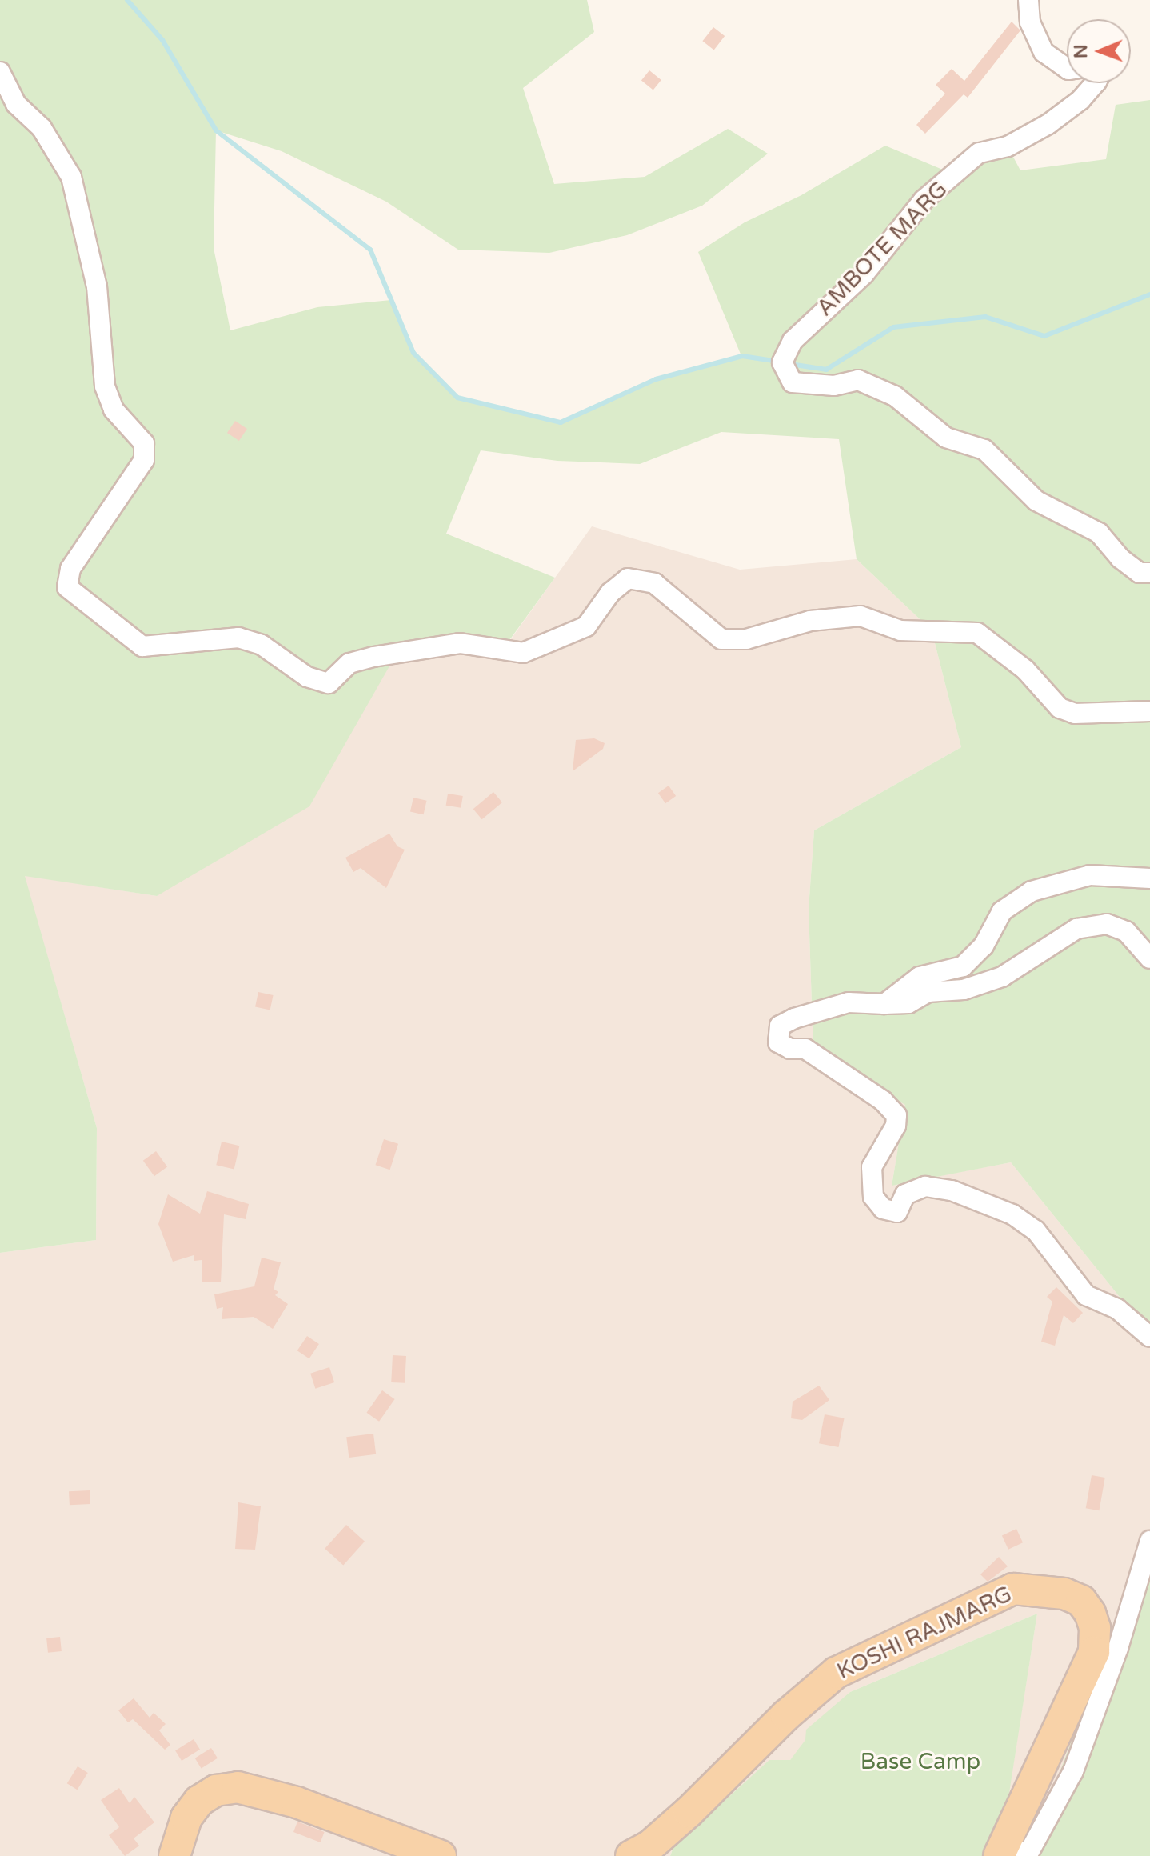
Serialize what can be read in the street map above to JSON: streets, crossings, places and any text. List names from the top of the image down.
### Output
{
  "streets": {
    "main road": ["KOSHI RAJMARG"],
    "street": ["AMBOTE MARG"]
  },
  "parks": ["Base Camp"],
  "north": "left"
}
